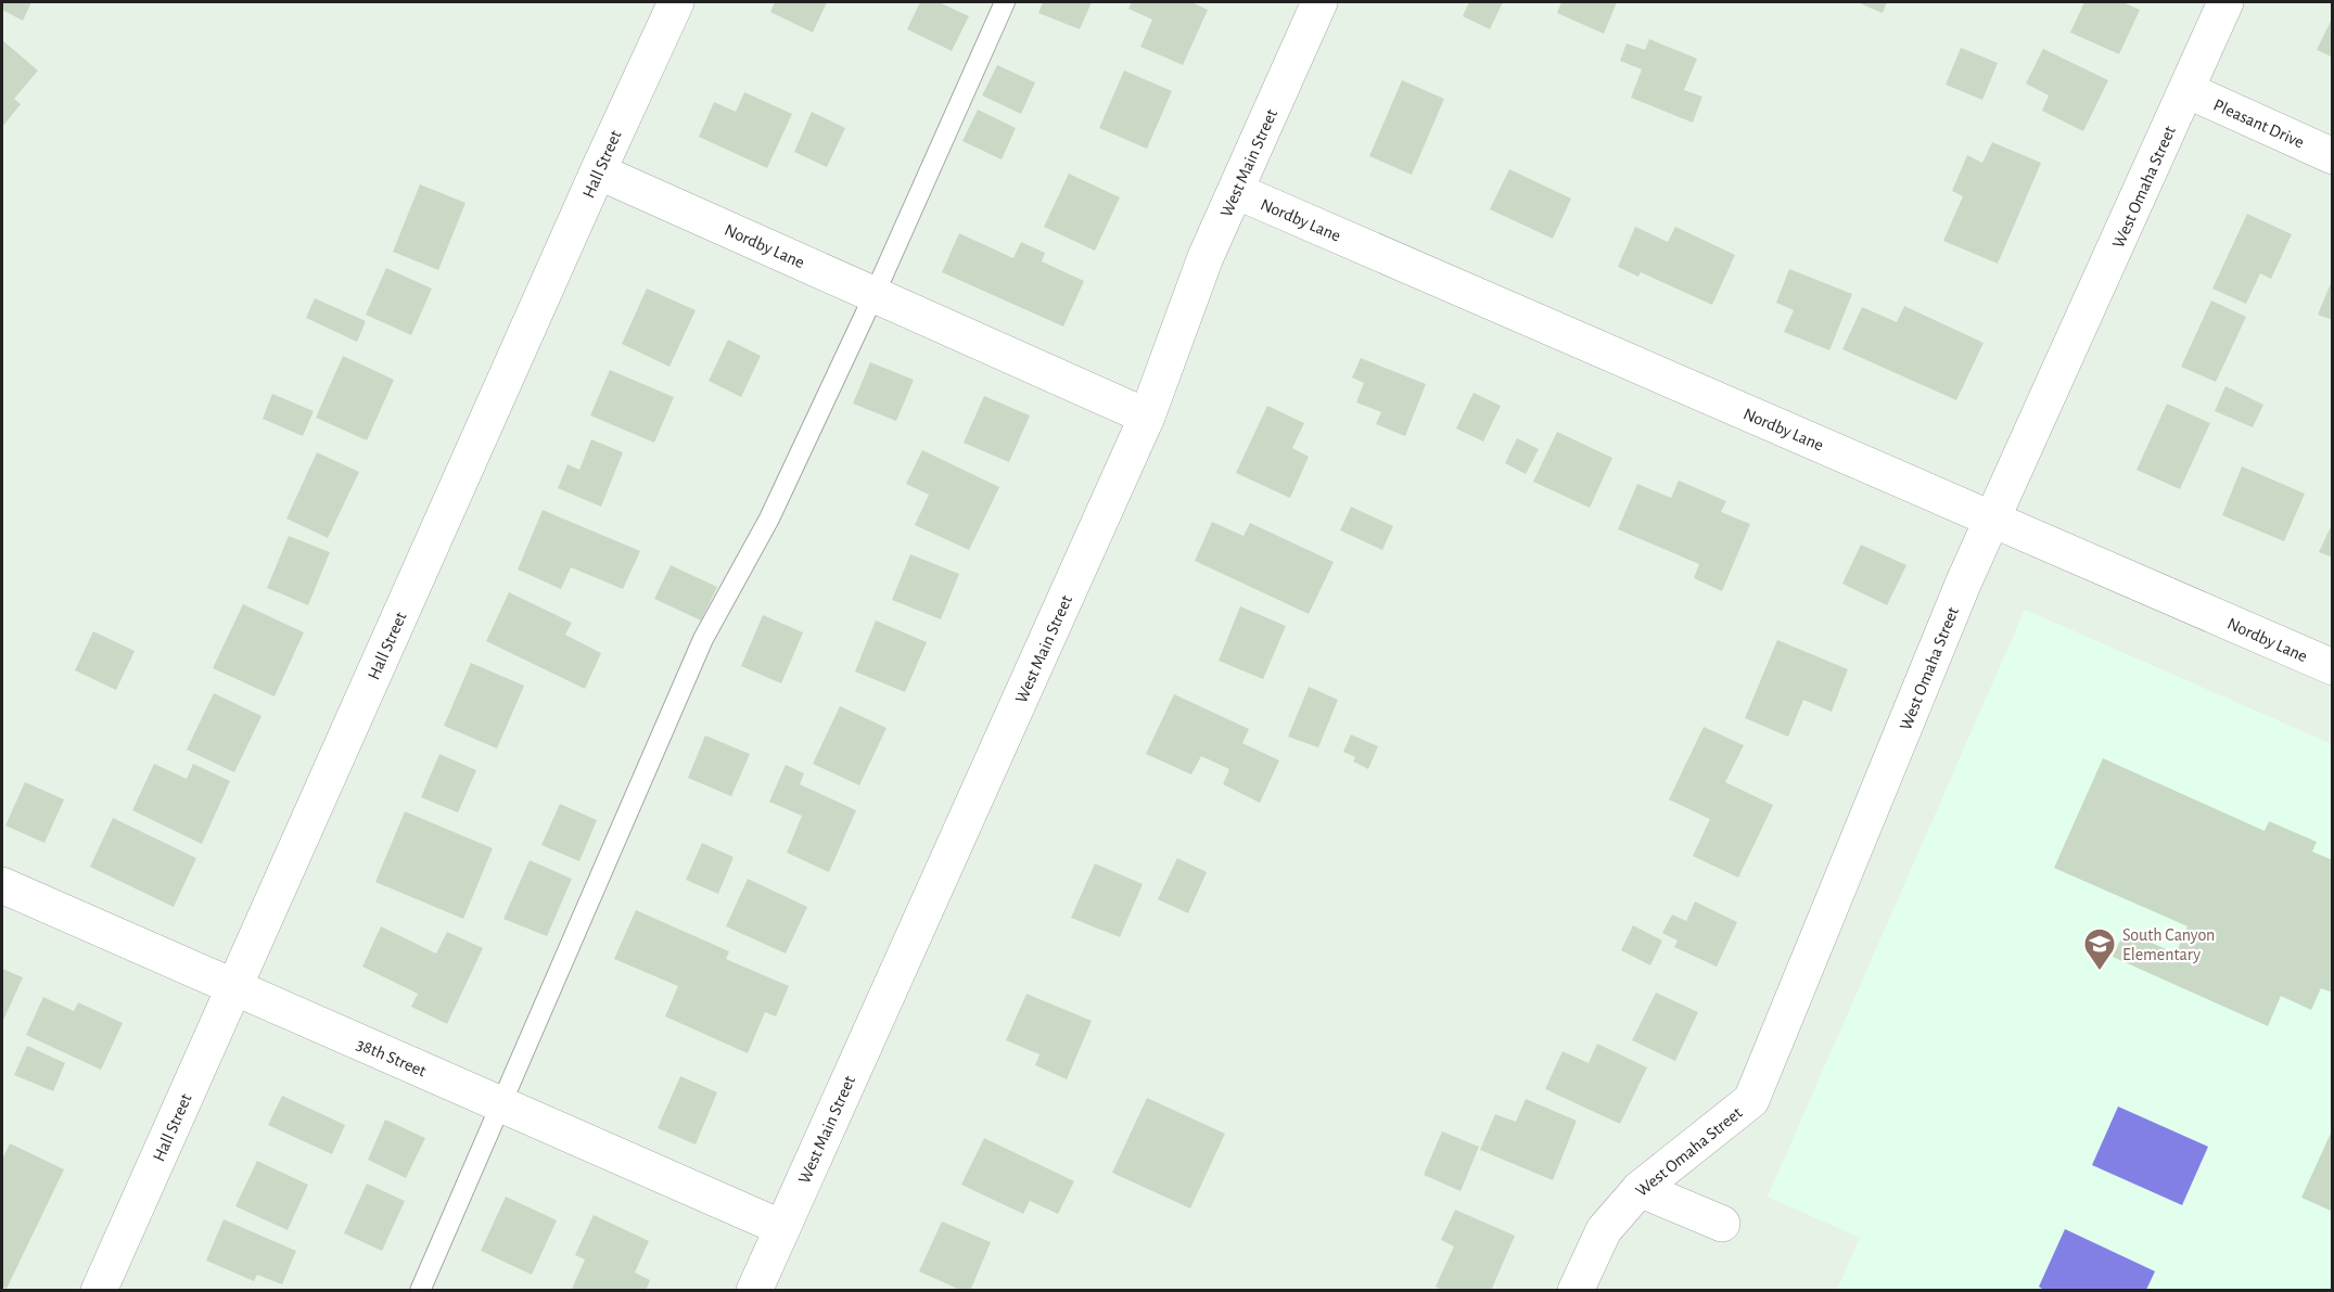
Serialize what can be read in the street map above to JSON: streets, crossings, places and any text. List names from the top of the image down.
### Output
{
  "streets": {
    "street": [
      "Pleasant Drive",
      "West Main Street",
      "Hall Street",
      "West Omaha Street",
      "Nordby Lane",
      "38th Street"
    ]
  },
  "crossings": [
    ["Pleasant Drive", "West Omaha Street"],
    ["West Main Street", "Nordby Lane"],
    ["West Main Street", "38th Street"],
    ["Hall Street", "Nordby Lane"],
    ["Hall Street", "38th Street"],
    ["West Omaha Street", "Nordby Lane"]
  ],
  "places": {
    "school or university": ["South Canyon Elementary"]
  }
}
